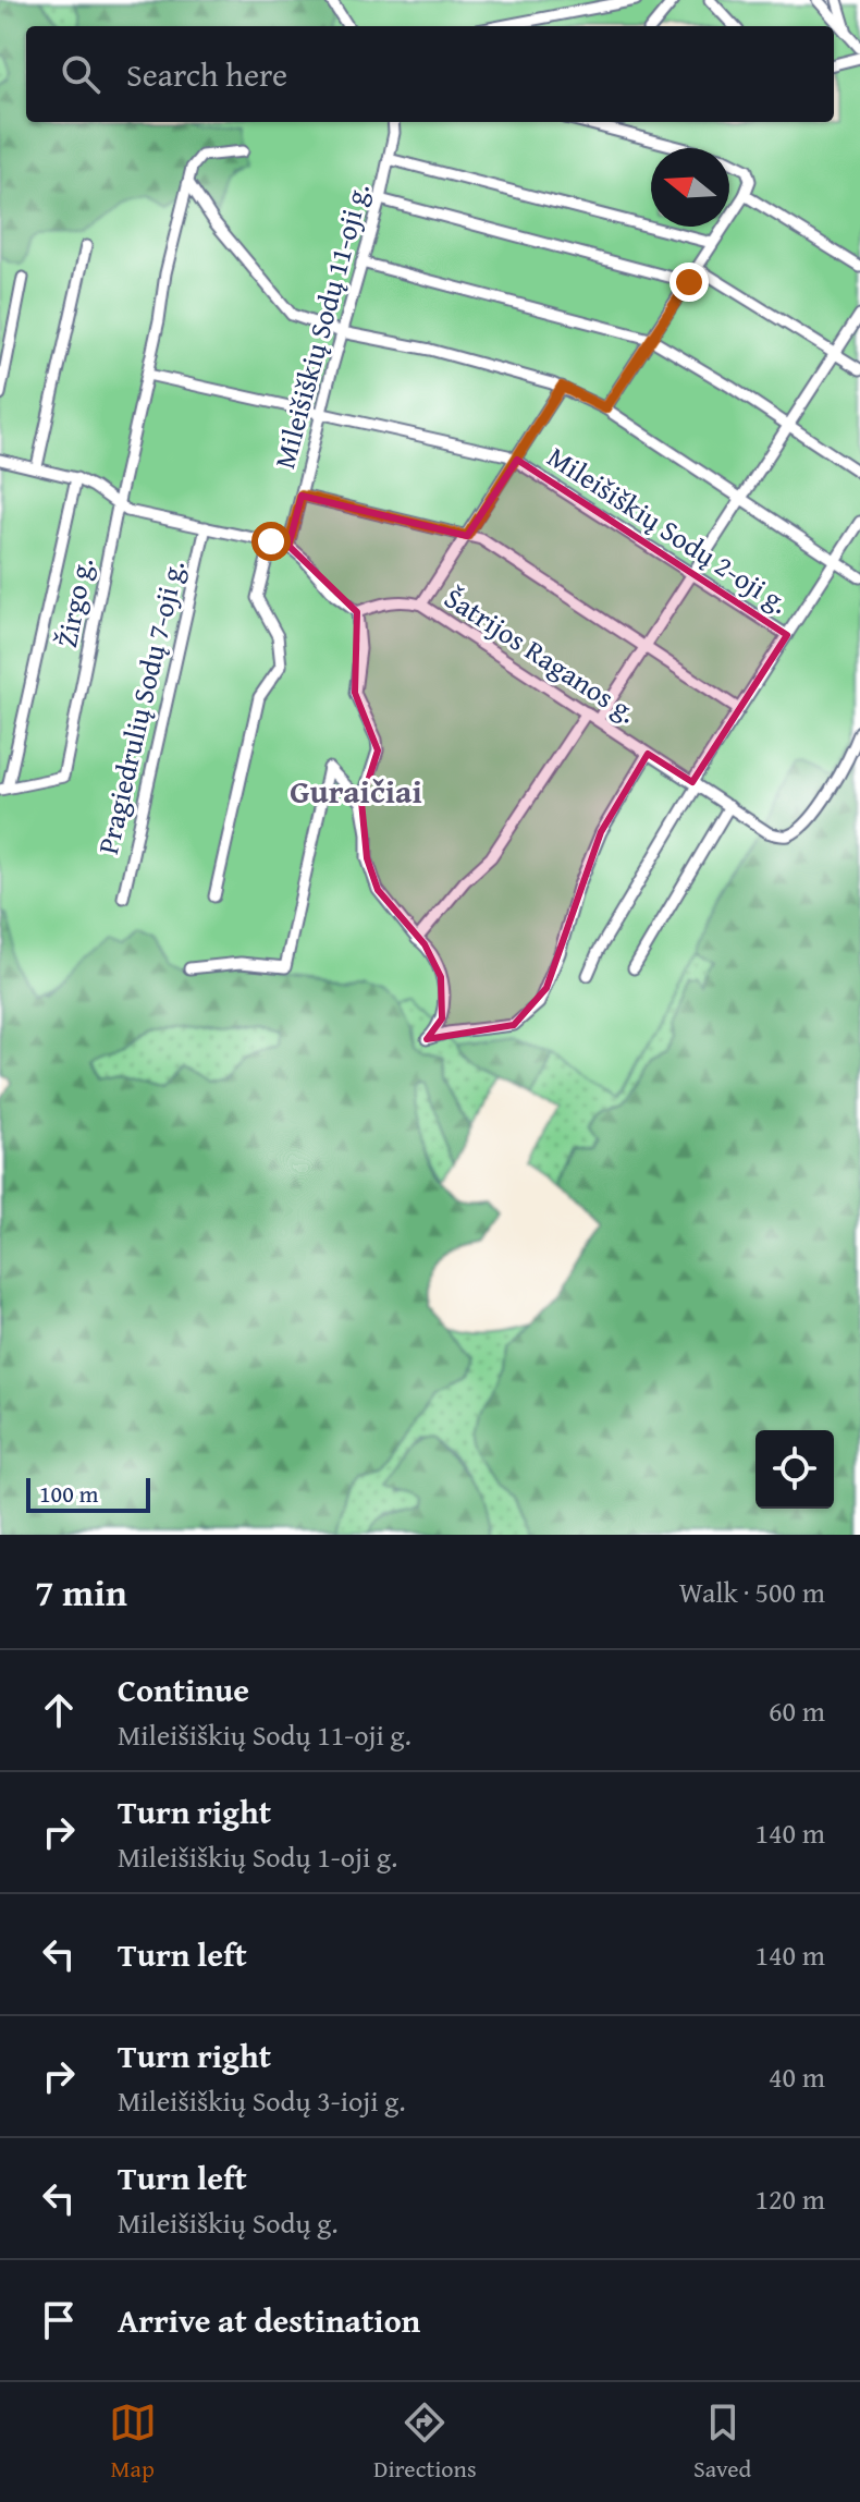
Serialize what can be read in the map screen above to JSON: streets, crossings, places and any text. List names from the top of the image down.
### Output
{
  "streets": {
    "street": [
      "Mileišiškių Sodų 11-oji g.",
      "Mileišiškių Sodų 2-oji g.",
      "Žirgo g.",
      "Šatrijos Raganos g.",
      "Pragiedrulių Sodų 7-oji g."
    ]
  },
  "crossings": [
    ["Mileišiškių Sodų 11-oji g.", "Mileišiškių Sodų 2-oji g."]
  ],
  "districts": ["Guraičiai"],
  "scale_bar": "100 m",
  "north": "left",
  "page": {
    "search": "Search here",
    "scale": "100 m",
    "heading": ["7 min", "Walk · 500 m"],
    "list": [
      ["Continue", "Mileišiškių Sodų 11-oji g.", "60 m"],
      ["Turn right", "Mileišiškių Sodų 1-oji g.", "140 m"],
      ["Turn left", "140 m"],
      ["Turn right", "Mileišiškių Sodų 3-ioji g.", "40 m"],
      ["Turn left", "Mileišiškių Sodų g.", "120 m"],
      "Arrive at destination"
    ],
    "nav": ["Map", "Directions", "Saved"]
  }
}
